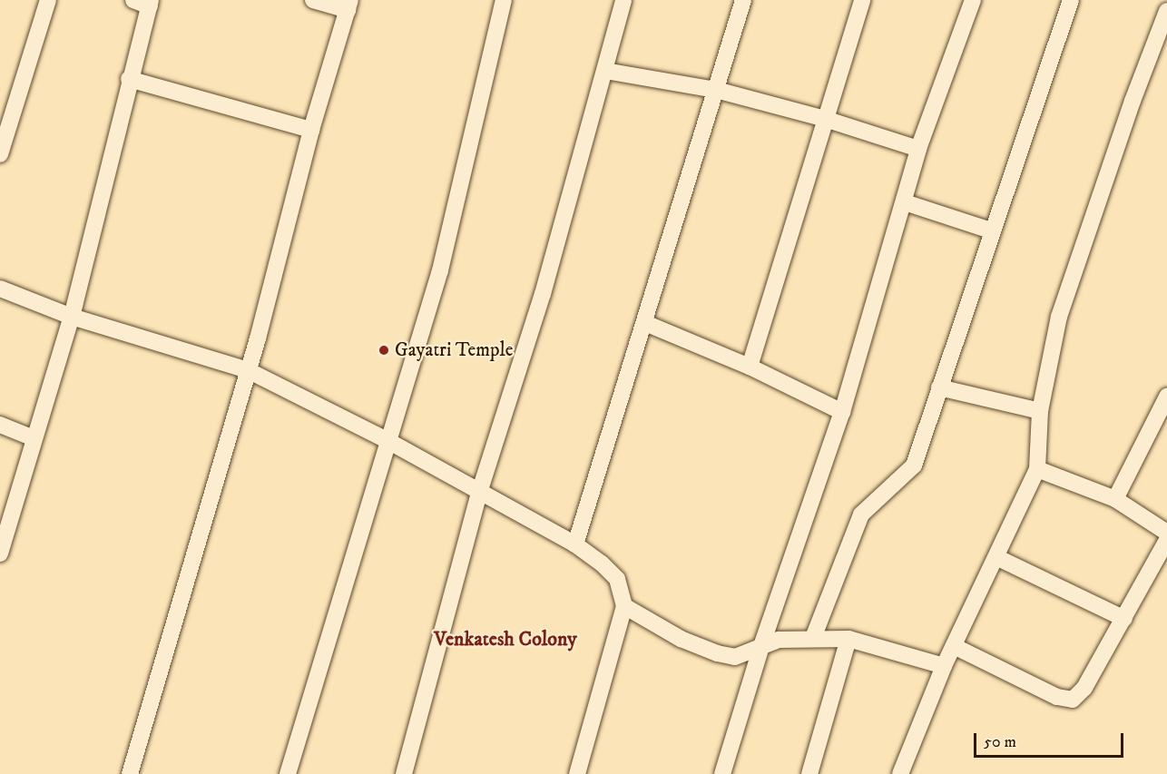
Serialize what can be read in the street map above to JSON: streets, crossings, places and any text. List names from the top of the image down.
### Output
{
  "districts": ["Venkatesh Colony"],
  "places": ["Gayatri Temple"],
  "scale_bar": "50 m"
}
